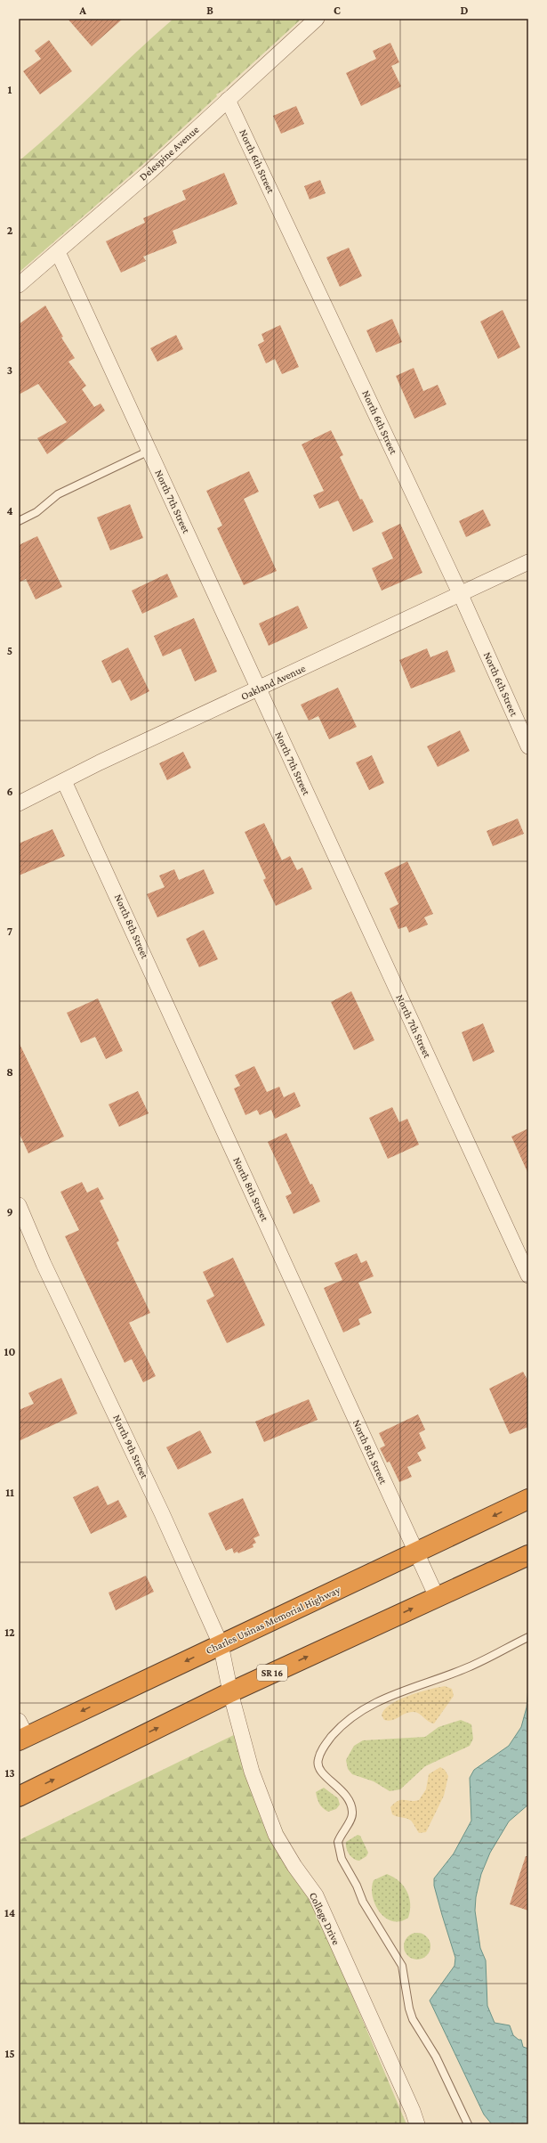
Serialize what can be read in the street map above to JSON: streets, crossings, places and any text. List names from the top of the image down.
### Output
{
  "streets": {
    "highway": ["Charles Usinas Memorial Highway", "SR 16"],
    "street": [
      "Delespine Avenue",
      "North 6th Street",
      "North 7th Street",
      "Oakland Avenue",
      "North 8th Street",
      "North 9th Street",
      "College Drive"
    ]
  },
  "crossings": [
    ["Delespine Avenue", "North 6th Street"],
    ["Delespine Avenue", "North 7th Street"],
    ["North 6th Street", "Oakland Avenue"],
    ["North 7th Street", "Oakland Avenue"],
    ["Oakland Avenue", "North 8th Street"],
    ["North 8th Street", "Charles Usinas Memorial Highway"],
    ["North 8th Street", "SR 16"],
    ["North 9th Street", "Charles Usinas Memorial Highway"],
    ["North 9th Street", "SR 16"],
    ["North 9th Street", "College Drive"],
    ["SR 16", "College Drive"]
  ],
  "grid": {
    "columns": [
      "A",
      "B",
      "C",
      "D"
    ],
    "rows": [
      "1",
      "2",
      "3",
      "4",
      "5",
      "6",
      "7",
      "8",
      "9",
      "10",
      "11",
      "12",
      "13",
      "14",
      "15"
    ]
  }
}
